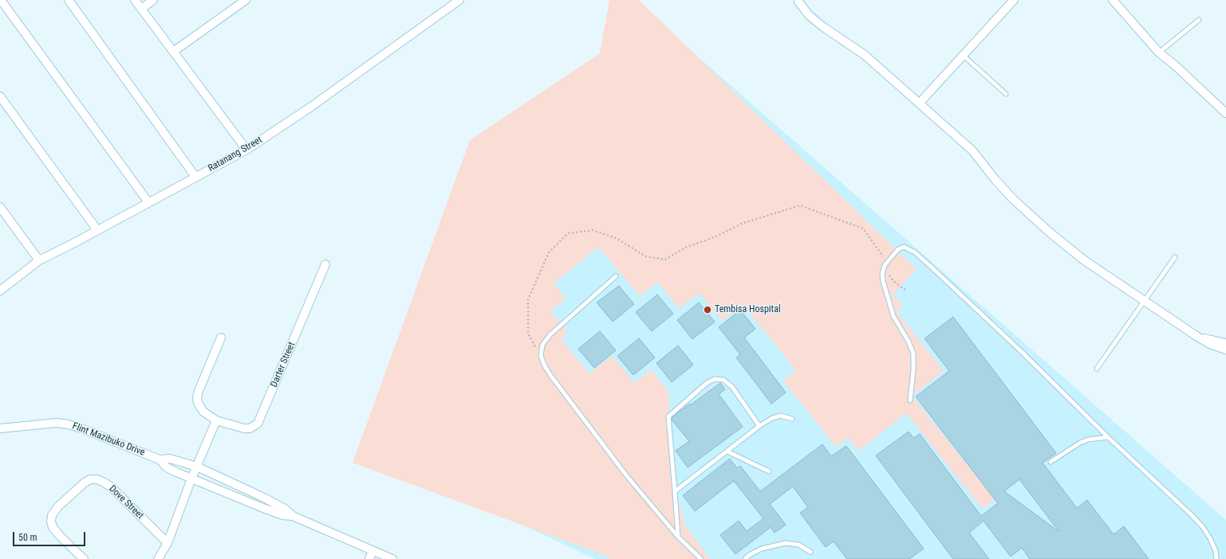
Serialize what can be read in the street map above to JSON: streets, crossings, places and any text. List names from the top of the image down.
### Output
{
  "streets": {
    "street": [
      "Ratanang Street",
      "Darter Street",
      "Flint Mazibuko Drive",
      "Dove Street"
    ]
  },
  "places": ["Tembisa Hospital"],
  "scale_bar": "50 m"
}
